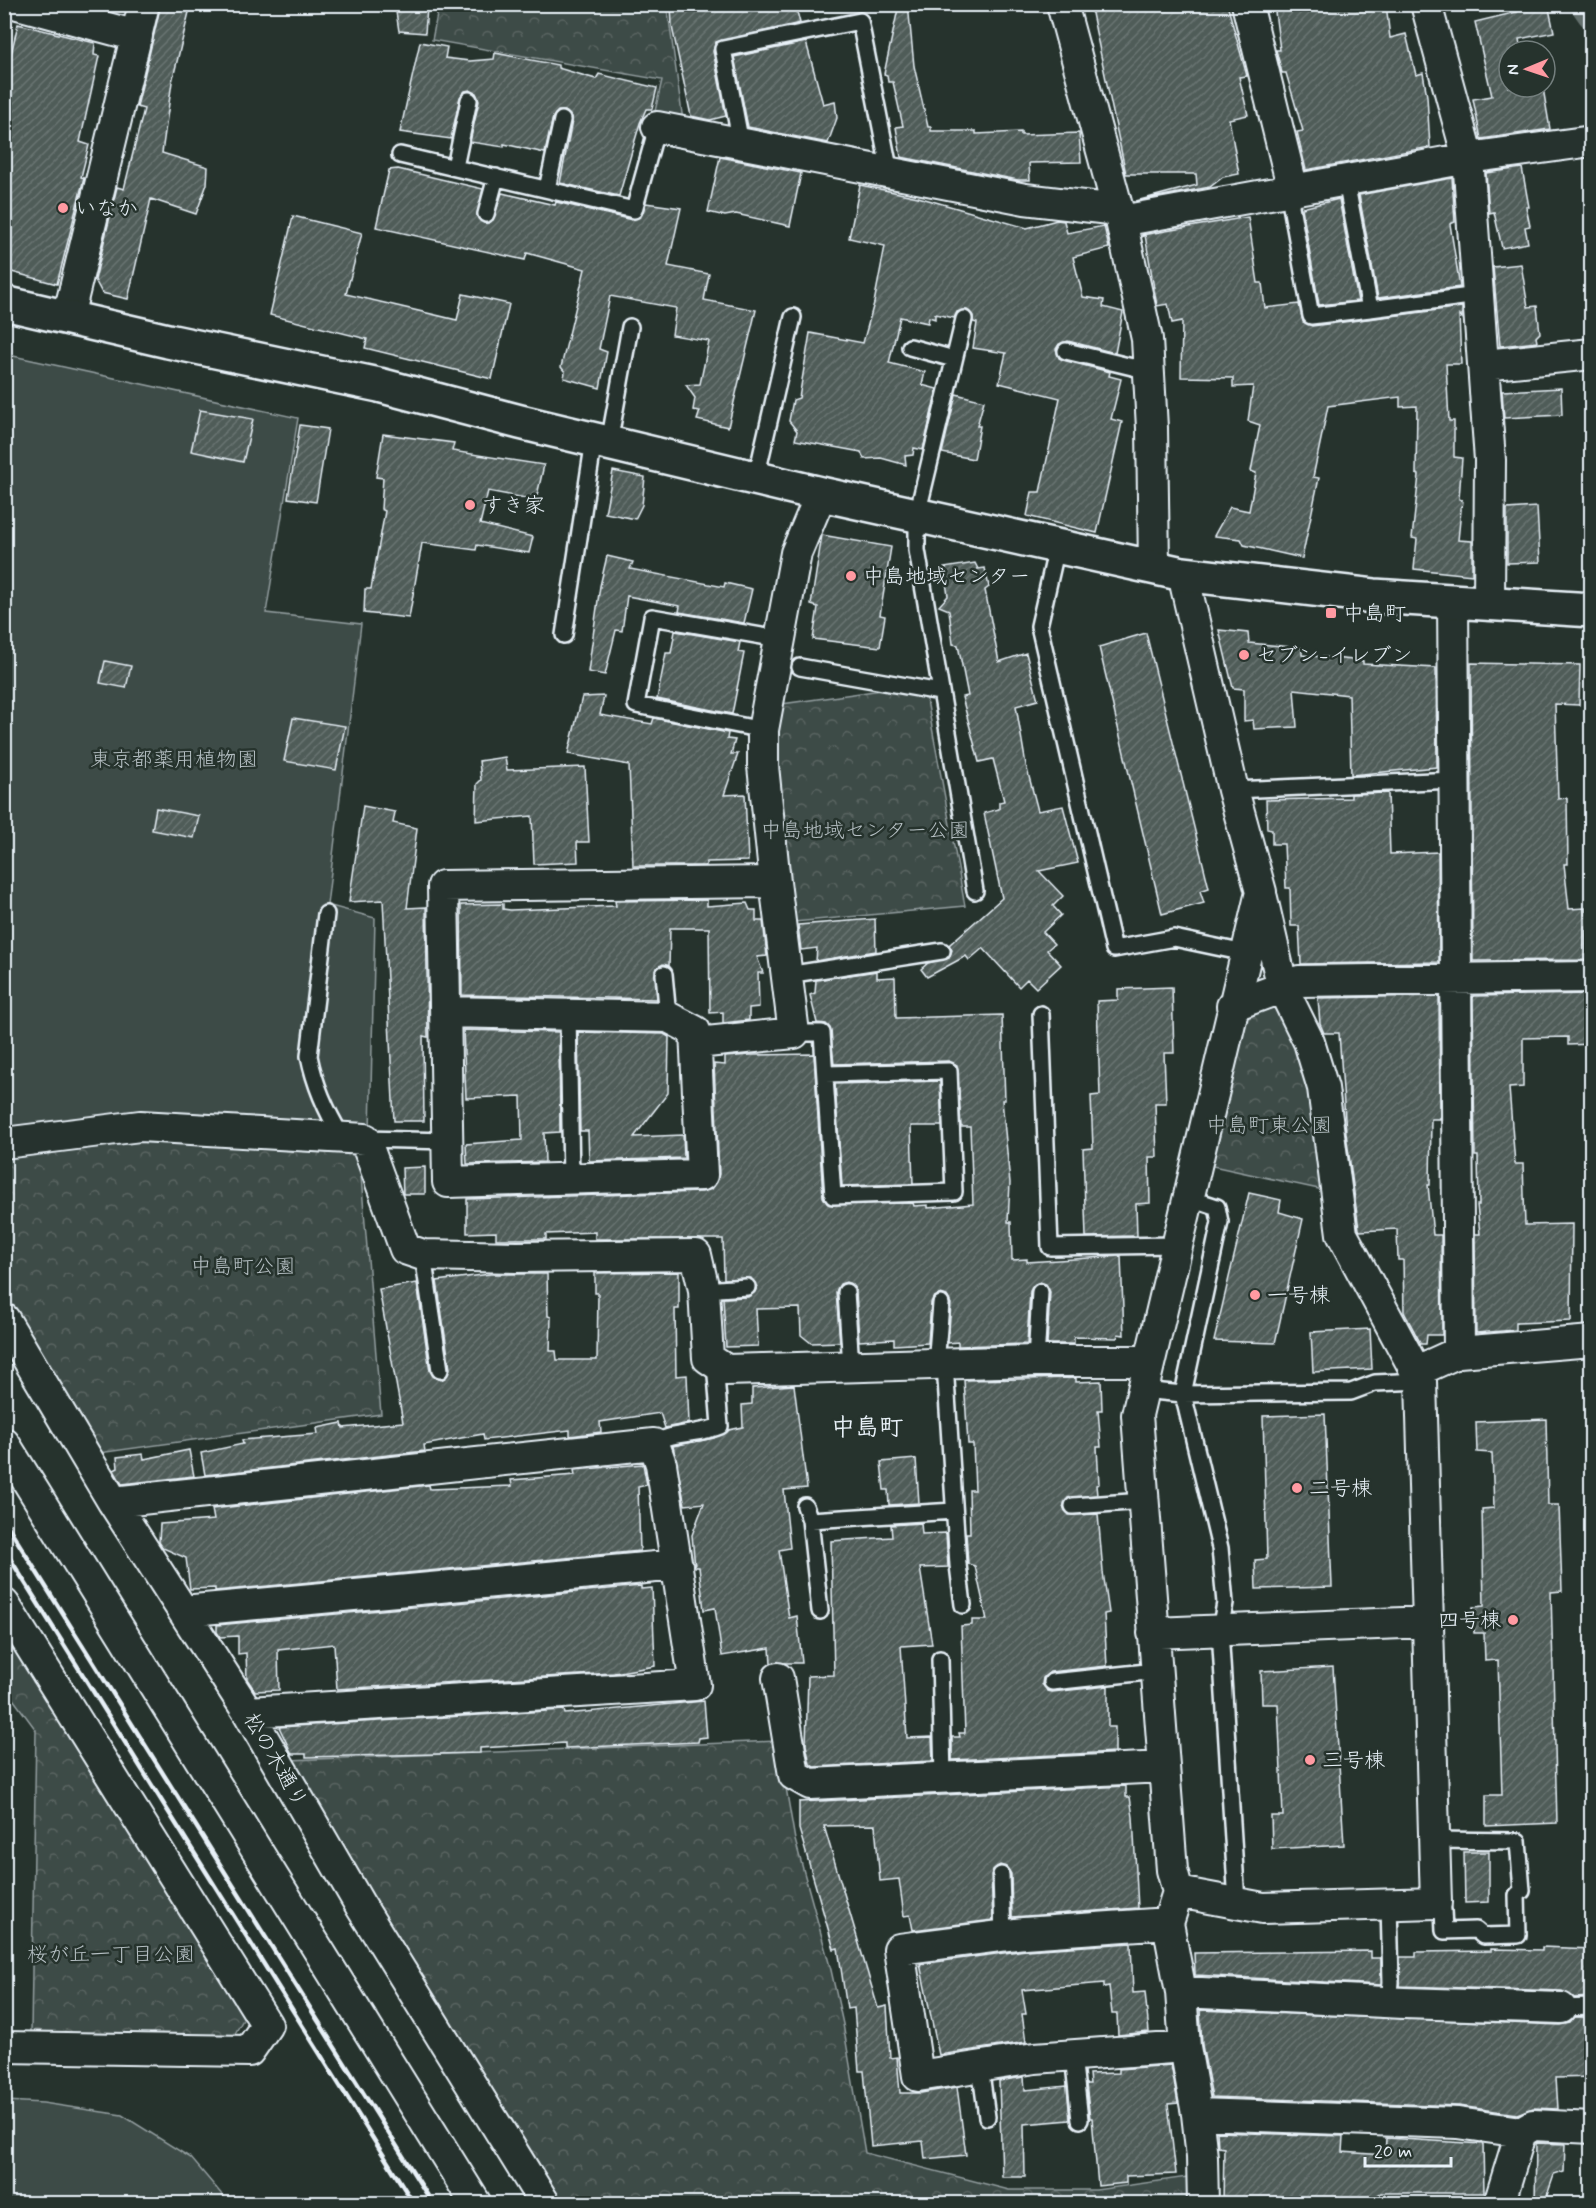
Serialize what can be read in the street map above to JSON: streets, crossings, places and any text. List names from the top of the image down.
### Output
{
  "streets": {
    "street": ["松の木通り"]
  },
  "districts": ["中島町"],
  "parks": [
    "東京都薬用植物園",
    "中島地域センター公園",
    "中島町東公園",
    "中島町公園",
    "桜が丘一丁目公園"
  ],
  "places": {
    "other": [
      "いなか",
      "すき家",
      "中島地域センター",
      "セブン-イレブン",
      "一号棟",
      "二号棟",
      "四号棟",
      "三号棟"
    ],
    "transit": ["中島町"]
  },
  "scale_bar": "20 m",
  "north": "left"
}
